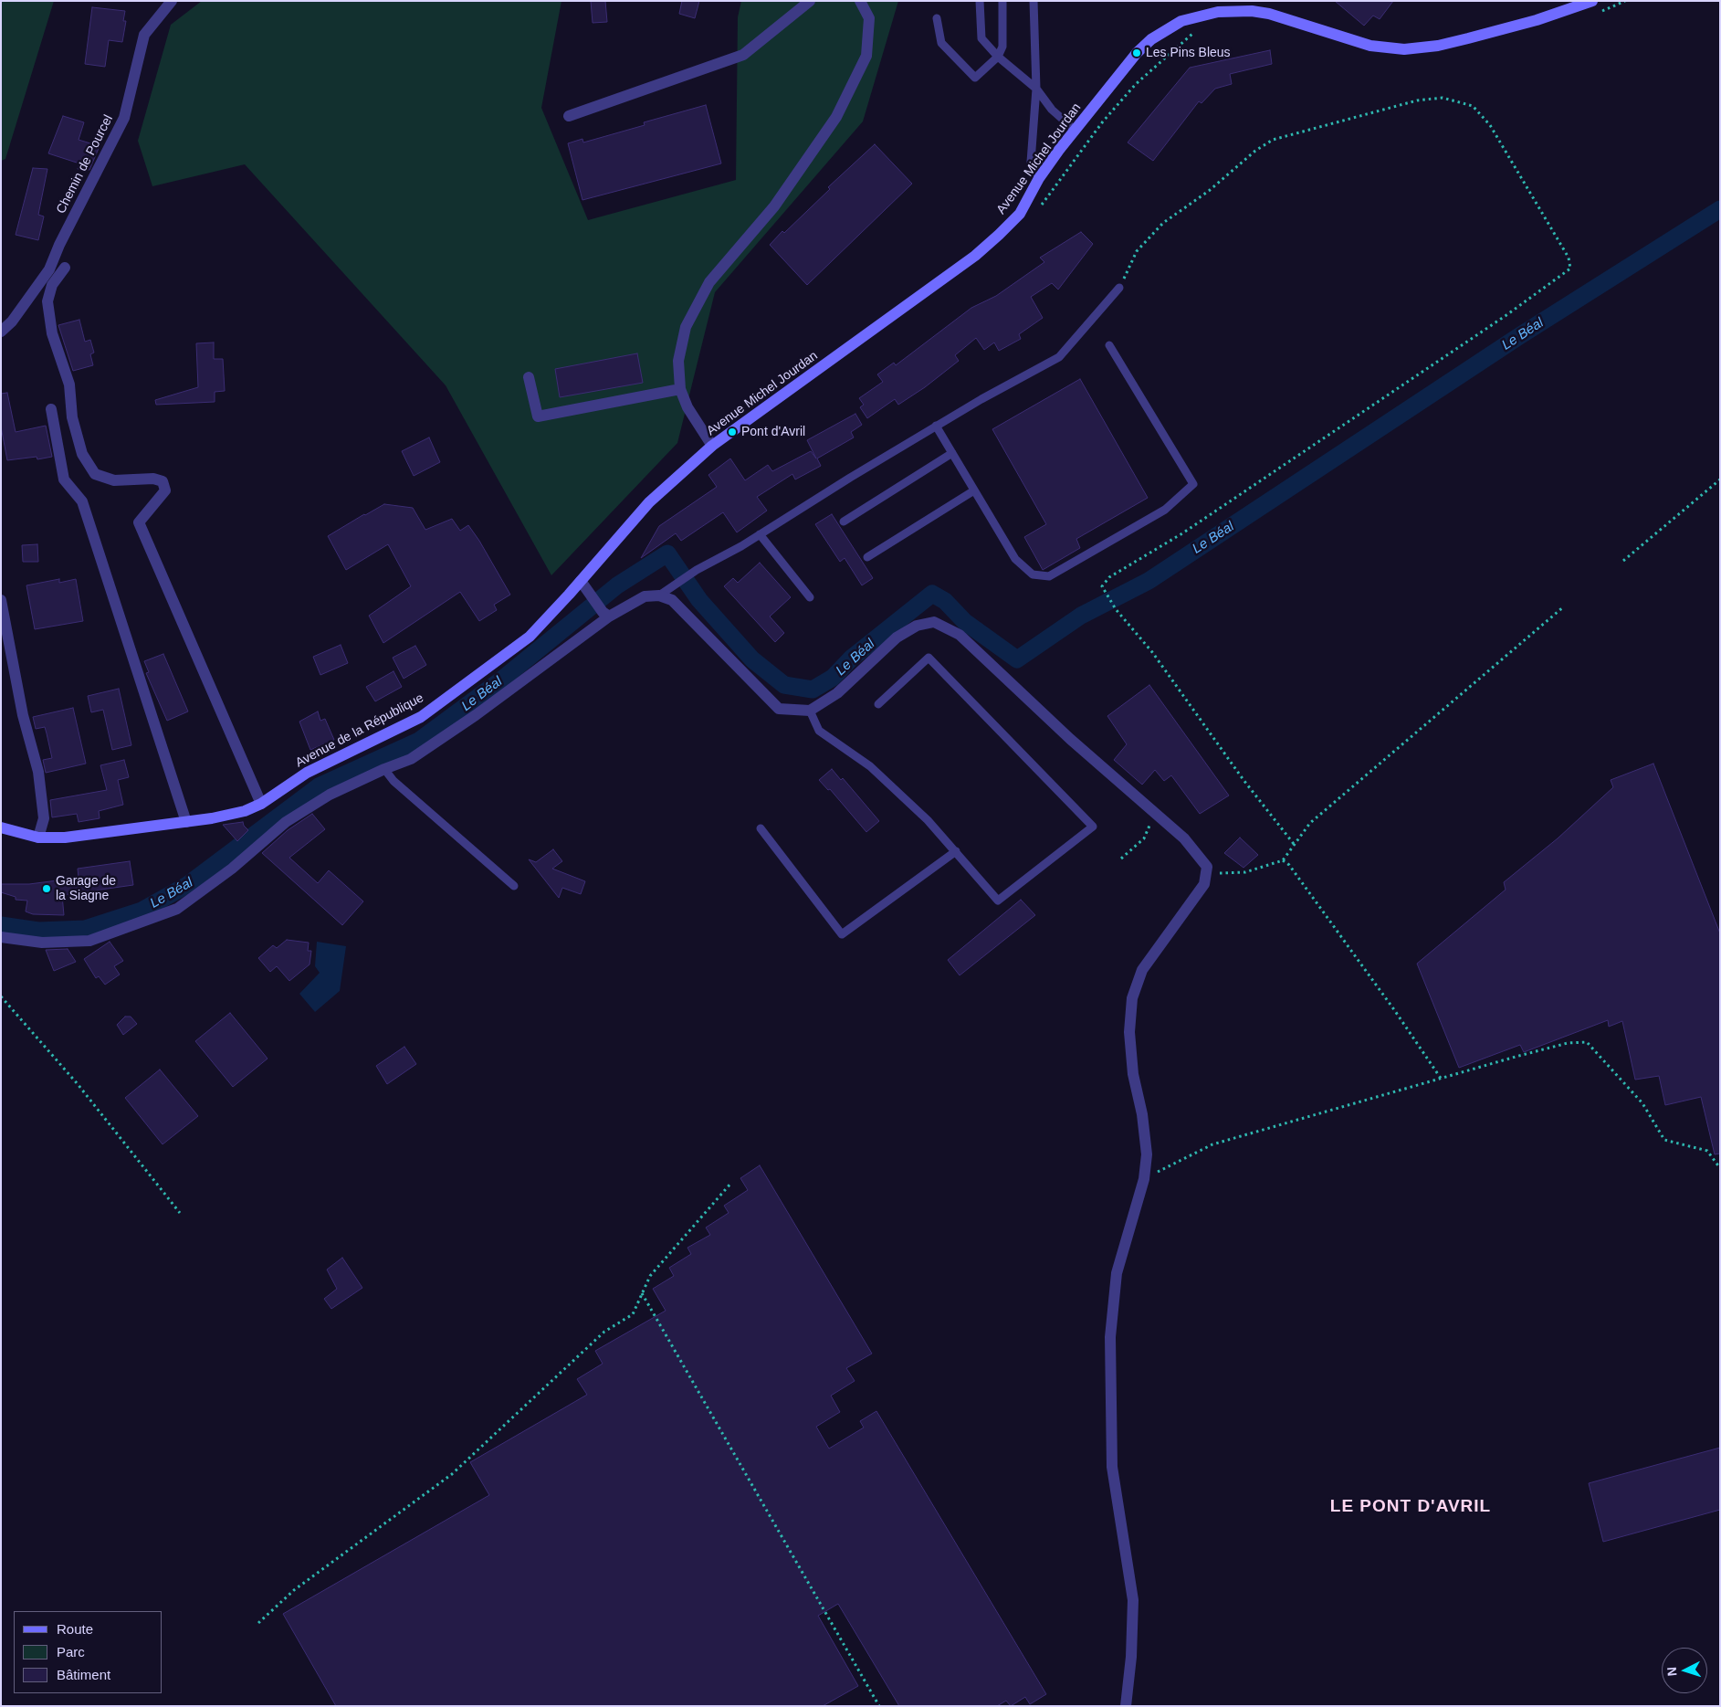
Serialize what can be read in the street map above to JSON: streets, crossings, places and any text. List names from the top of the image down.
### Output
{
  "streets": {
    "main road": ["Avenue Michel Jourdan", "Avenue de la République"],
    "street": ["Chemin de Pourcel"]
  },
  "crossings": [
    ["Avenue Michel Jourdan", "Avenue de la République"]
  ],
  "districts": ["LE PONT D'AVRIL"],
  "water": ["Le Béal"],
  "places": ["Les Pins Bleus", "Pont d'Avril", "Garage de la Siagne"],
  "legend": ["Route", "Parc", "Bâtiment"],
  "north": "left"
}
